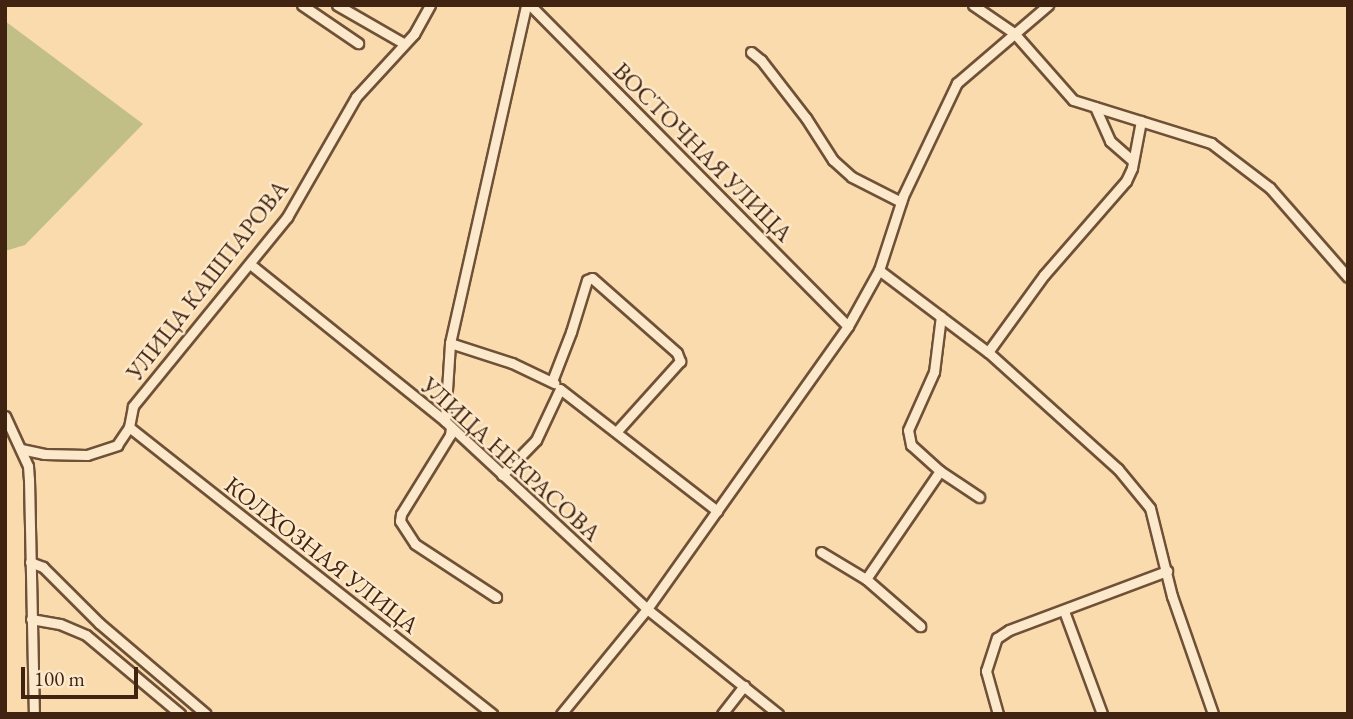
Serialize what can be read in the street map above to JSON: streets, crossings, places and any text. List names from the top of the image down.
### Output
{
  "streets": {
    "street": [
      "ВОСТОЧНАЯ УЛИЦА",
      "УЛИЦА КАШПАРОВА",
      "УЛИЦА НЕКРАСОВА",
      "КОЛХОЗНАЯ УЛИЦА"
    ]
  },
  "crossings": [
    ["УЛИЦА КАШПАРОВА", "УЛИЦА НЕКРАСОВА"],
    ["УЛИЦА КАШПАРОВА", "КОЛХОЗНАЯ УЛИЦА"]
  ],
  "scale_bar": "100 m"
}
